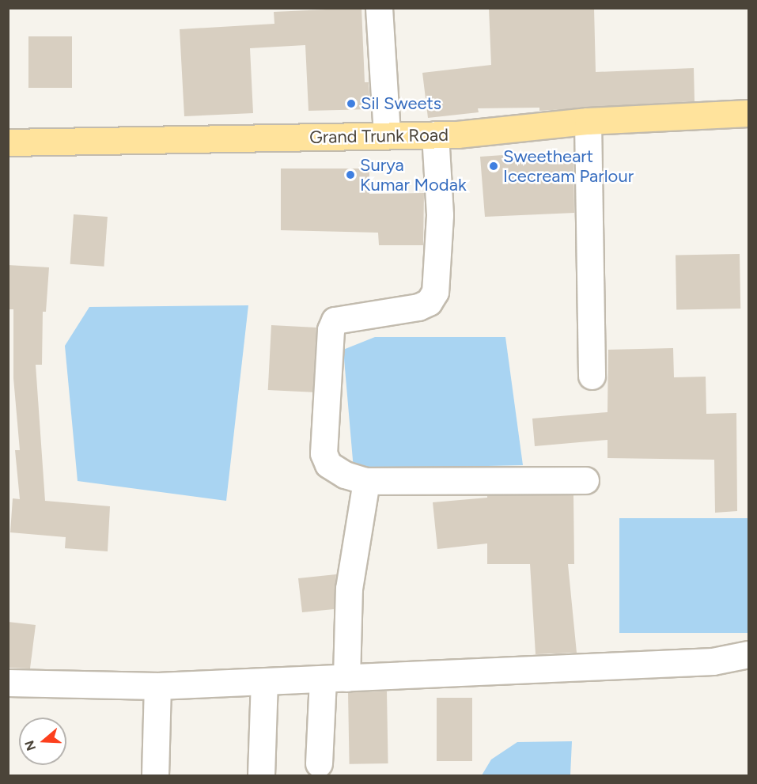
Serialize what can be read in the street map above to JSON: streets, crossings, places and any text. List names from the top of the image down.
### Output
{
  "streets": {
    "main road": ["Grand Trunk Road"]
  },
  "places": ["Sil Sweets", "Sweetheart Icecream Parlour", "Surya Kumar Modak"],
  "north": "left"
}
